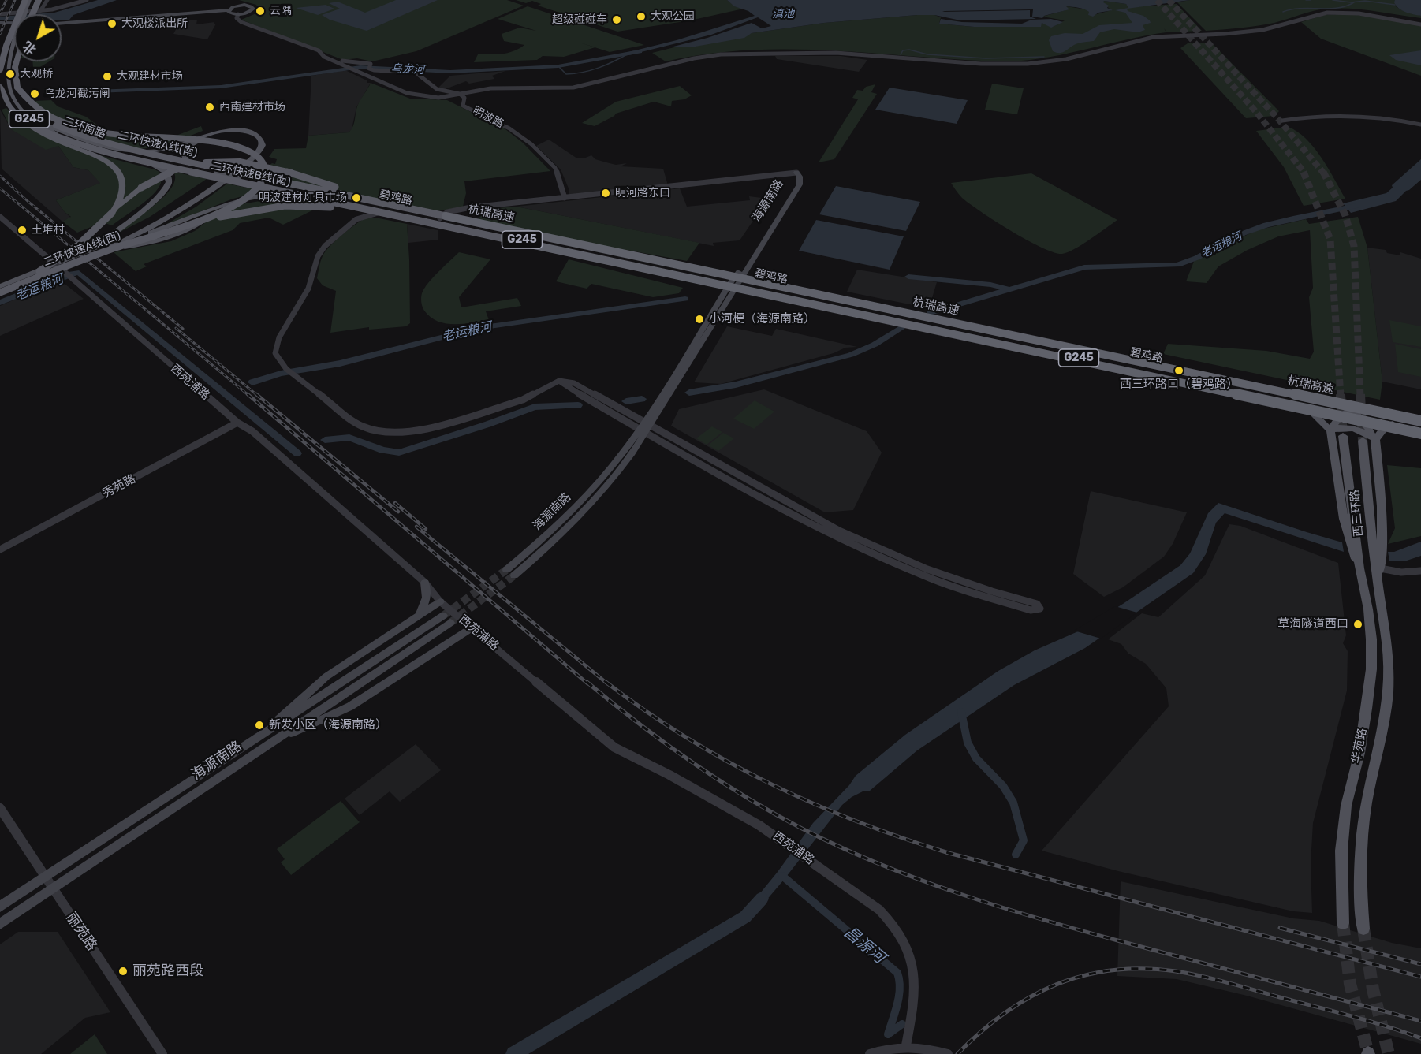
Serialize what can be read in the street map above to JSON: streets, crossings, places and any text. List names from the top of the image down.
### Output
{
  "streets": {
    "highway": [
      "G245",
      "二环快速A线(南)",
      "二环快速B线(南)",
      "碧鸡路",
      "杭瑞高速",
      "二环快速A线(西)"
    ],
    "main road": [
      "二环南路",
      "海源南路",
      "西三环路",
      "华苑路"
    ],
    "street": [
      "明波路",
      "西苑浦路",
      "秀苑路",
      "丽苑路"
    ]
  },
  "crossings": [
    ["二环南路", "碧鸡路"],
    ["二环快速A线(南)", "碧鸡路"],
    ["二环快速A线(南)", "杭瑞高速"],
    ["二环快速B线(南)", "杭瑞高速"],
    ["碧鸡路", "海源南路"],
    ["碧鸡路", "杭瑞高速"],
    ["海源南路", "丽苑路"],
    ["西苑浦路", "秀苑路"],
    ["西三环路", "华苑路"]
  ],
  "water": [
    "滇池",
    "乌龙河",
    "老运粮河",
    "昌源河"
  ],
  "places": [
    "云隅",
    "大观公园",
    "超级碰碰车",
    "大观楼派出所",
    "大观桥",
    "大观建材市场",
    "乌龙河截污闸",
    "西南建材市场",
    "明河路东口",
    "明波建材灯具市场",
    "土堆村",
    "小河梗（海源南路）",
    "西三环路口（碧鸡路）",
    "草海隧道西口",
    "新发小区（海源南路）",
    "丽苑路西段"
  ],
  "north": "bottom left"
}
